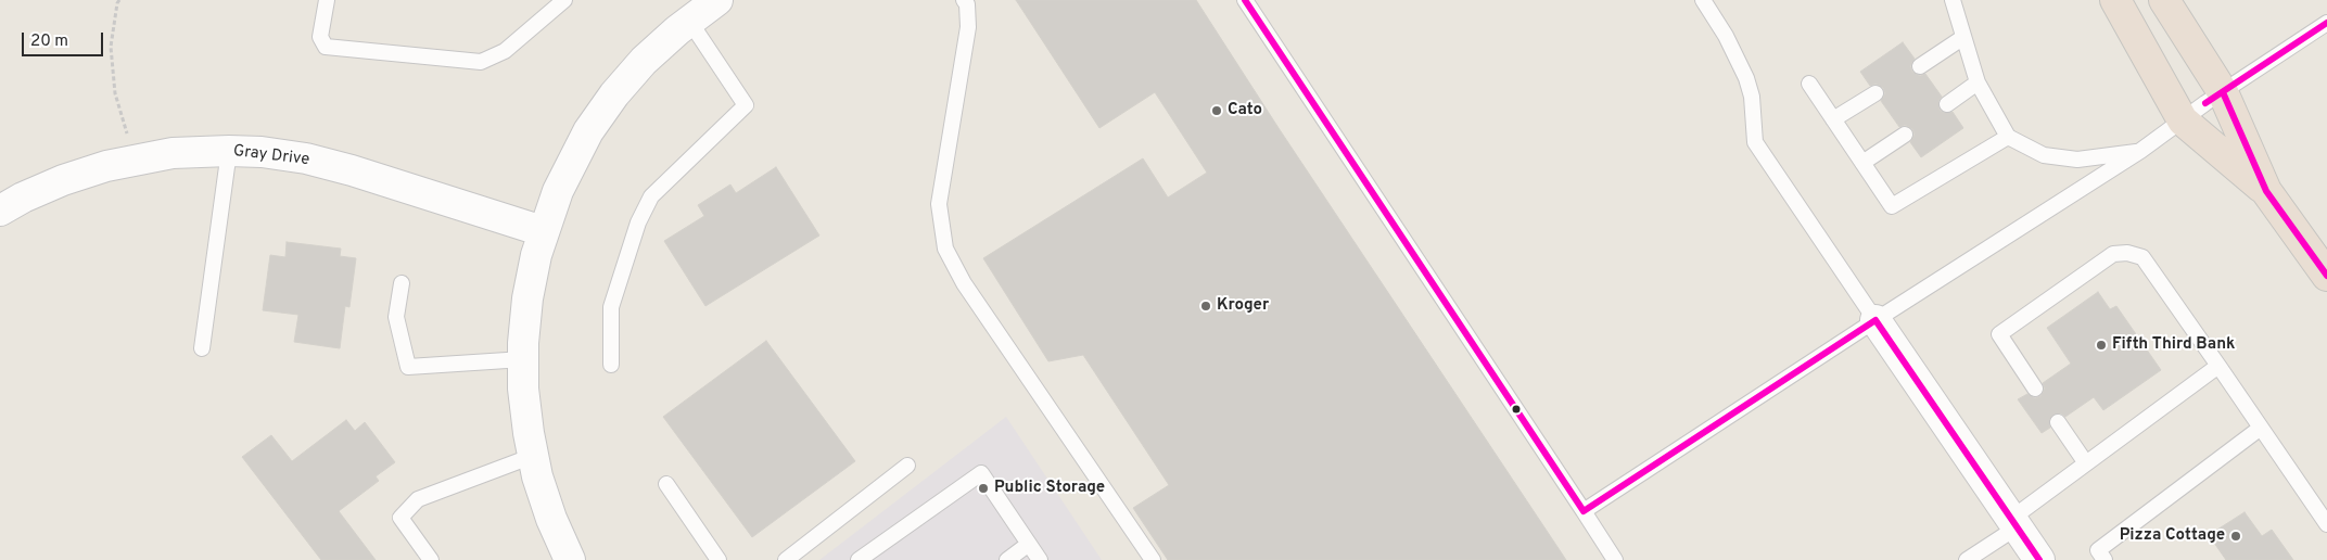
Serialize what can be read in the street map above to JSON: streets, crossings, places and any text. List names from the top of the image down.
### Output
{
  "streets": {
    "street": ["Gray Drive"]
  },
  "places": [
    "Cato",
    "Kroger",
    "Fifth Third Bank",
    "Public Storage",
    "Pizza Cottage"
  ],
  "scale_bar": "20 m"
}
